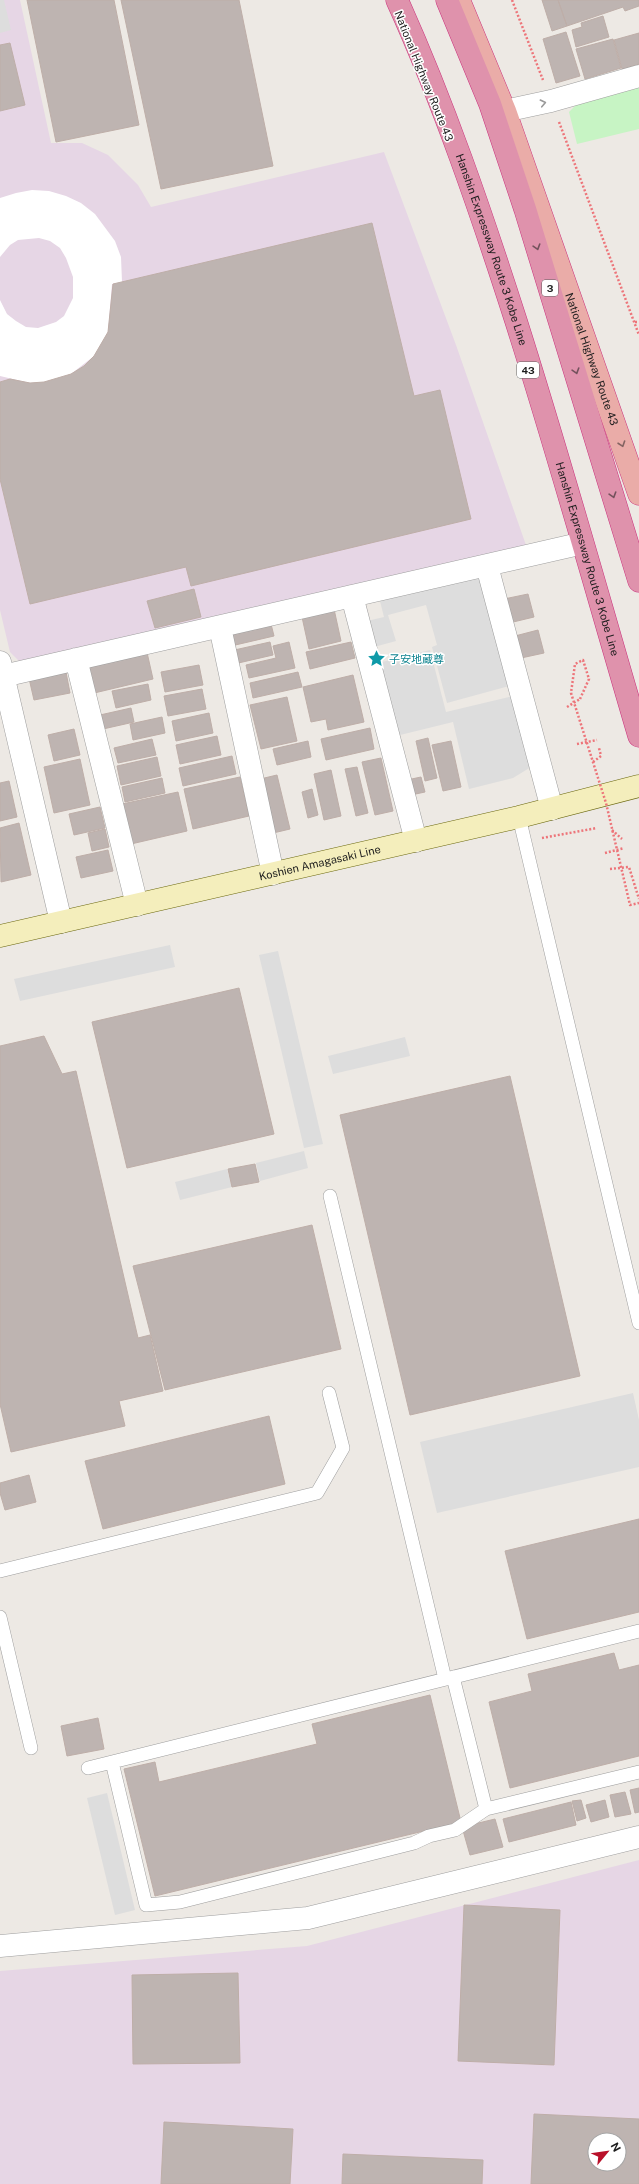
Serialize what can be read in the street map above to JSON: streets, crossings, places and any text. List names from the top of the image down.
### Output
{
  "streets": {
    "highway": [
      "National Highway Route 43",
      "Hanshin Expressway Route 3 Kobe Line",
      "3",
      "43"
    ],
    "main road": ["Koshien Amagasaki Line"]
  },
  "places": {
    "place": ["子安地蔵尊"]
  },
  "north": "top right"
}
